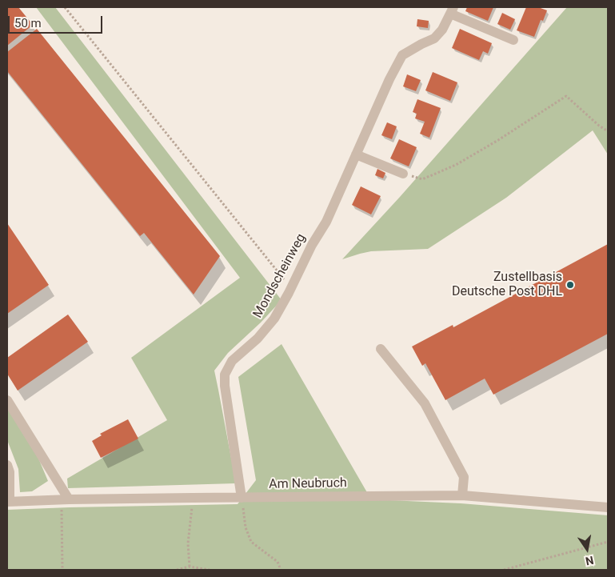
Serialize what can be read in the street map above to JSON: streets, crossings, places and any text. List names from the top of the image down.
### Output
{
  "streets": {
    "street": ["Mondscheinweg", "Am Neubruch"]
  },
  "crossings": [
    ["Mondscheinweg", "Am Neubruch"]
  ],
  "places": ["Zustellbasis Deutsche Post DHL"],
  "scale_bar": "50 m",
  "north": "bottom"
}
